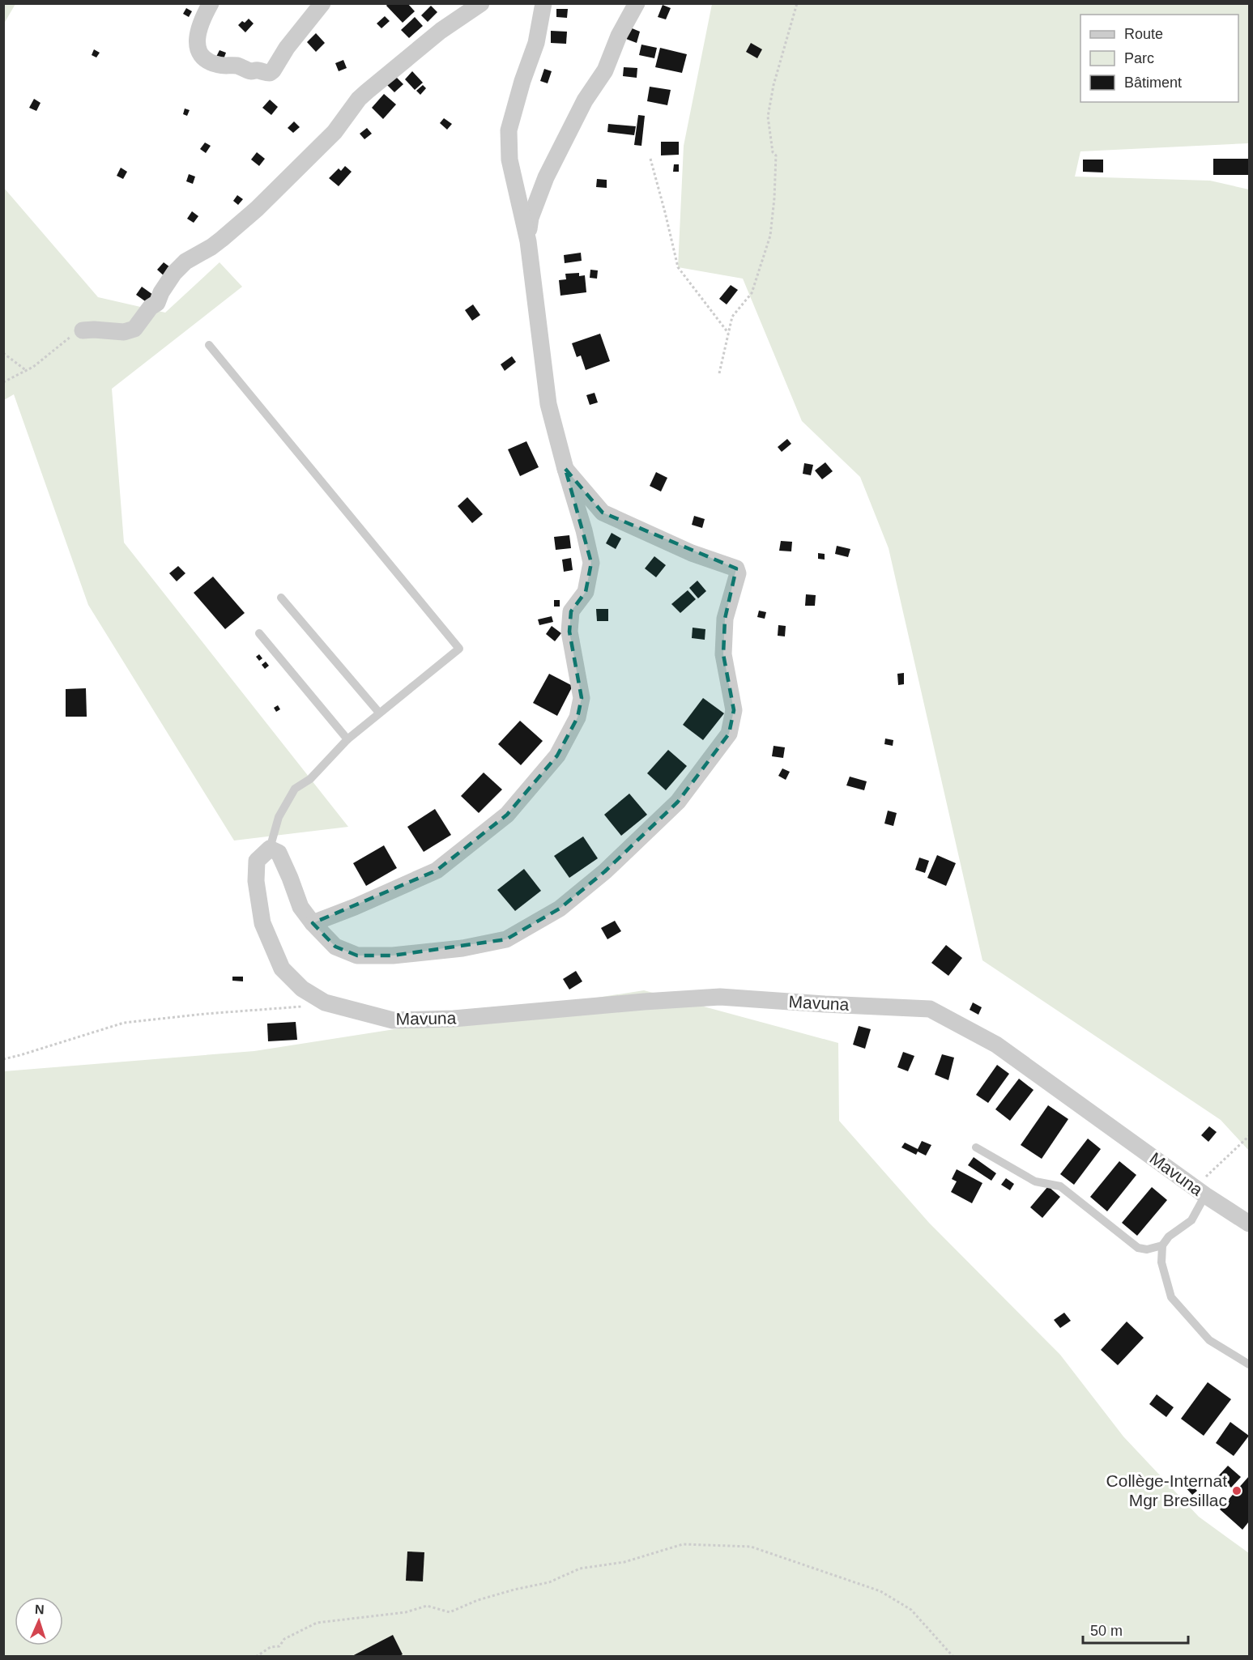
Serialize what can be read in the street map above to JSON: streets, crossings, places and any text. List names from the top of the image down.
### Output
{
  "streets": {
    "street": ["Mavuna"]
  },
  "places": ["Collège-Internat Mgr Bresillac"],
  "legend": ["Route", "Parc", "Bâtiment"],
  "scale_bar": "50 m",
  "north": "top"
}
